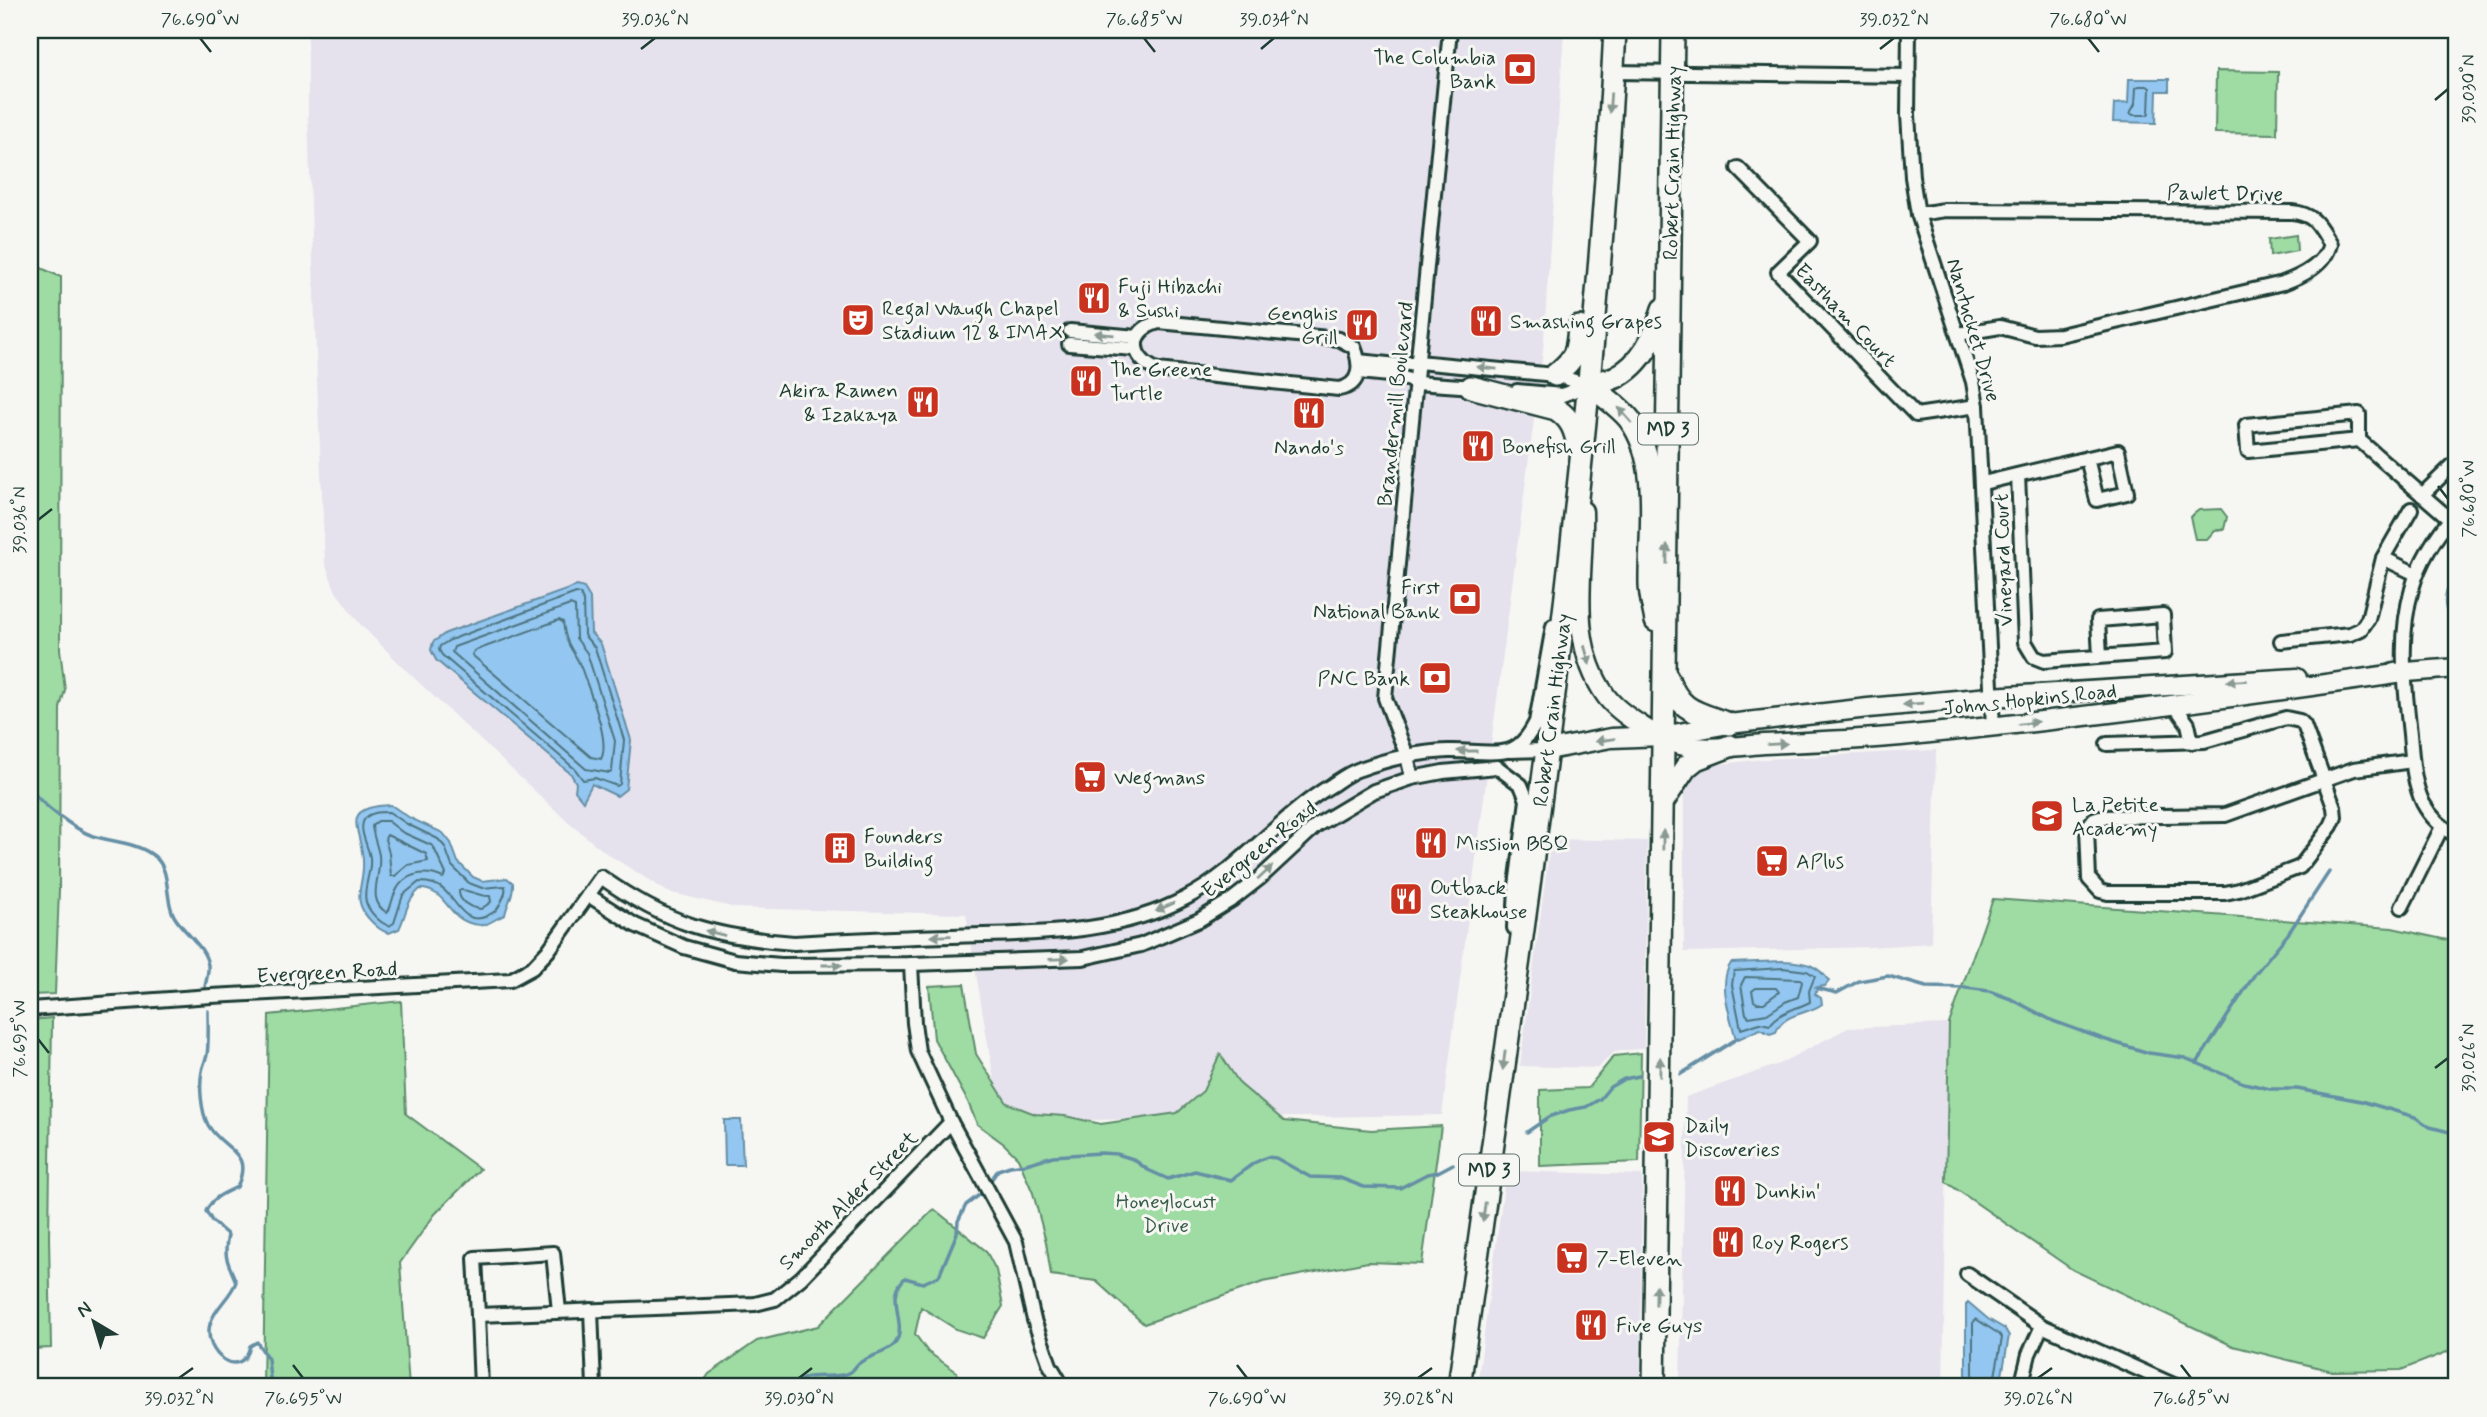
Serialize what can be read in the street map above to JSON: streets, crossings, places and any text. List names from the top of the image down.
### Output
{
  "streets": {
    "highway": ["Robert Crain Highway", "MD 3"],
    "street": [
      "Pawlet Drive",
      "Eastham Court",
      "Nantucket Drive",
      "Brandermill Boulevard",
      "Vineyard Court",
      "Johns Hopkins Road",
      "Evergreen Road",
      "Smooth Alder Street"
    ]
  },
  "crossings": [
    ["Robert Crain Highway", "Johns Hopkins Road"],
    ["Robert Crain Highway", "Evergreen Road"],
    ["Pawlet Drive", "Nantucket Drive"],
    ["Eastham Court", "Nantucket Drive"],
    ["Nantucket Drive", "Johns Hopkins Road"],
    ["Brandermill Boulevard", "Evergreen Road"],
    ["Johns Hopkins Road", "Evergreen Road"]
  ],
  "parks": ["Honeylocust Drive"],
  "places": {
    "bank": ["The Columbia Bank", "First National Bank", "PNC Bank"],
    "restaurant": [
      "Fuji Hibachi & Sushi",
      "Smashing Grapes",
      "Genghis Grill",
      "The Greene Turtle",
      "Akira Ramen & Izakaya",
      "Nando's",
      "Bonefish Grill",
      "Mission BBQ",
      "Outback Steakhouse",
      "Dunkin'",
      "Roy Rogers",
      "Five Guys"
    ],
    "theatre": ["Regal Waugh Chapel Stadium 12 & IMAX"],
    "supermarket": ["Wegmans", "APlus", "7-Eleven"],
    "school or university": ["La Petite Academy", "Daily Discoveries"],
    "building": ["Founders Building"]
  },
  "north": "top left",
  "coordinates": [
    "76.690°W",
    "39.036°N",
    "76.685°W",
    "39.034°N",
    "39.032°N",
    "76.680°W",
    "39.030°N",
    "76.695°W",
    "39.026°N",
    "39.028°N"
  ]
}
